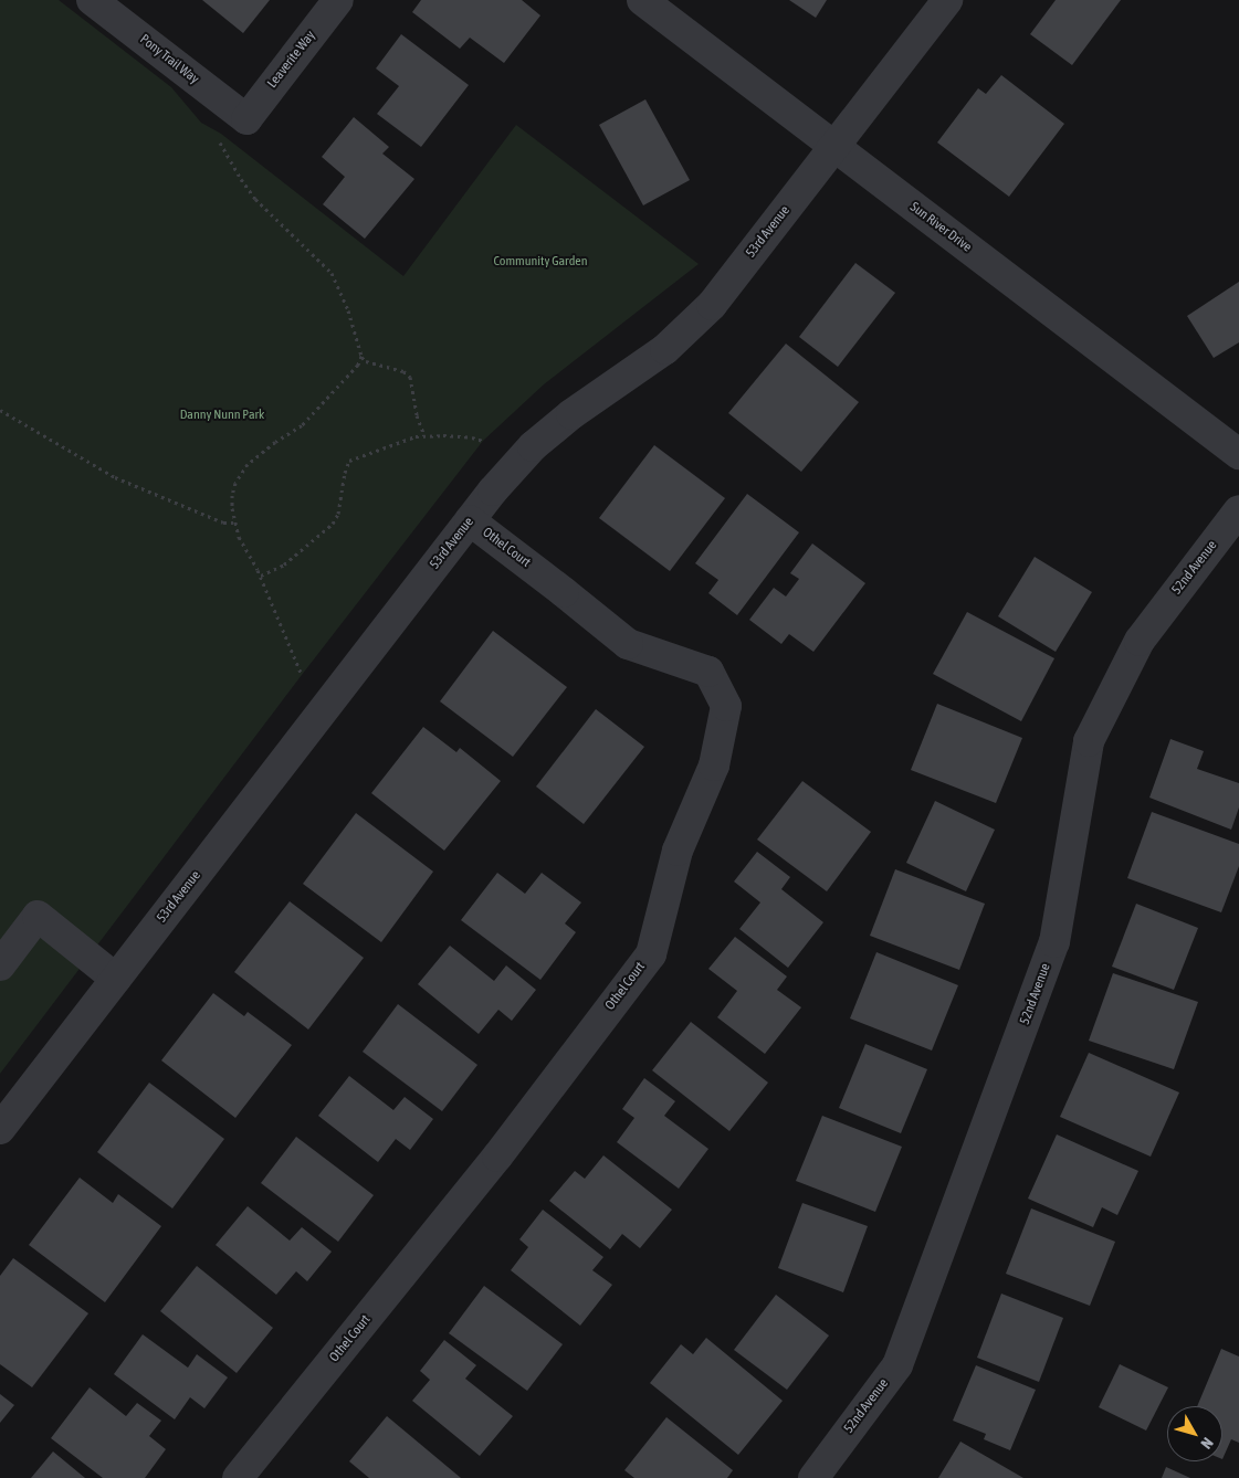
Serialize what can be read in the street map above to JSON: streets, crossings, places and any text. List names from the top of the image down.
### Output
{
  "streets": {
    "street": [
      "Pony Trail Way",
      "Leaverite Way",
      "Sun River Drive",
      "53rd Avenue",
      "Othel Court",
      "52nd Avenue"
    ]
  },
  "crossings": [
    ["Pony Trail Way", "Leaverite Way"],
    ["Sun River Drive", "53rd Avenue"],
    ["53rd Avenue", "Othel Court"]
  ],
  "parks": ["Community Garden", "Danny Nunn Park"],
  "north": "bottom right"
}
